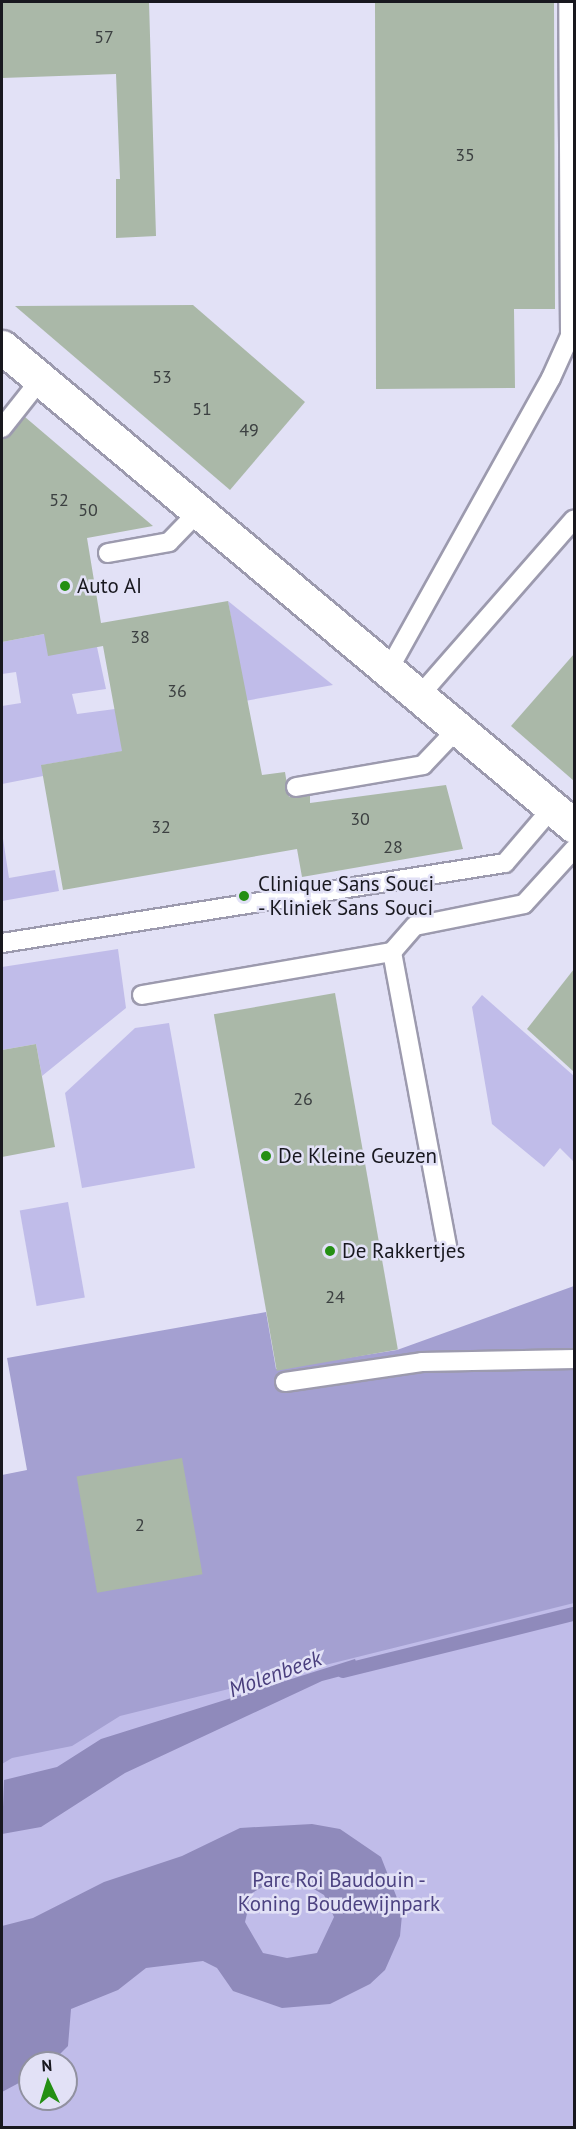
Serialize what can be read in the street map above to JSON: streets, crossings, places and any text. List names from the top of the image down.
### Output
{
  "water": ["Molenbeek"],
  "parks": ["Parc Roi Baudouin - Koning Boudewijnpark"],
  "places": [
    "Auto AI",
    "Clinique Sans Souci - Kliniek Sans Souci",
    "De Kleine Geuzen",
    "De Rakkertjes"
  ],
  "house_numbers": [
    "57",
    "35",
    "53",
    "51",
    "49",
    "52",
    "50",
    "38",
    "36",
    "30",
    "32",
    "28",
    "26",
    "24",
    "2"
  ],
  "north": "top"
}
